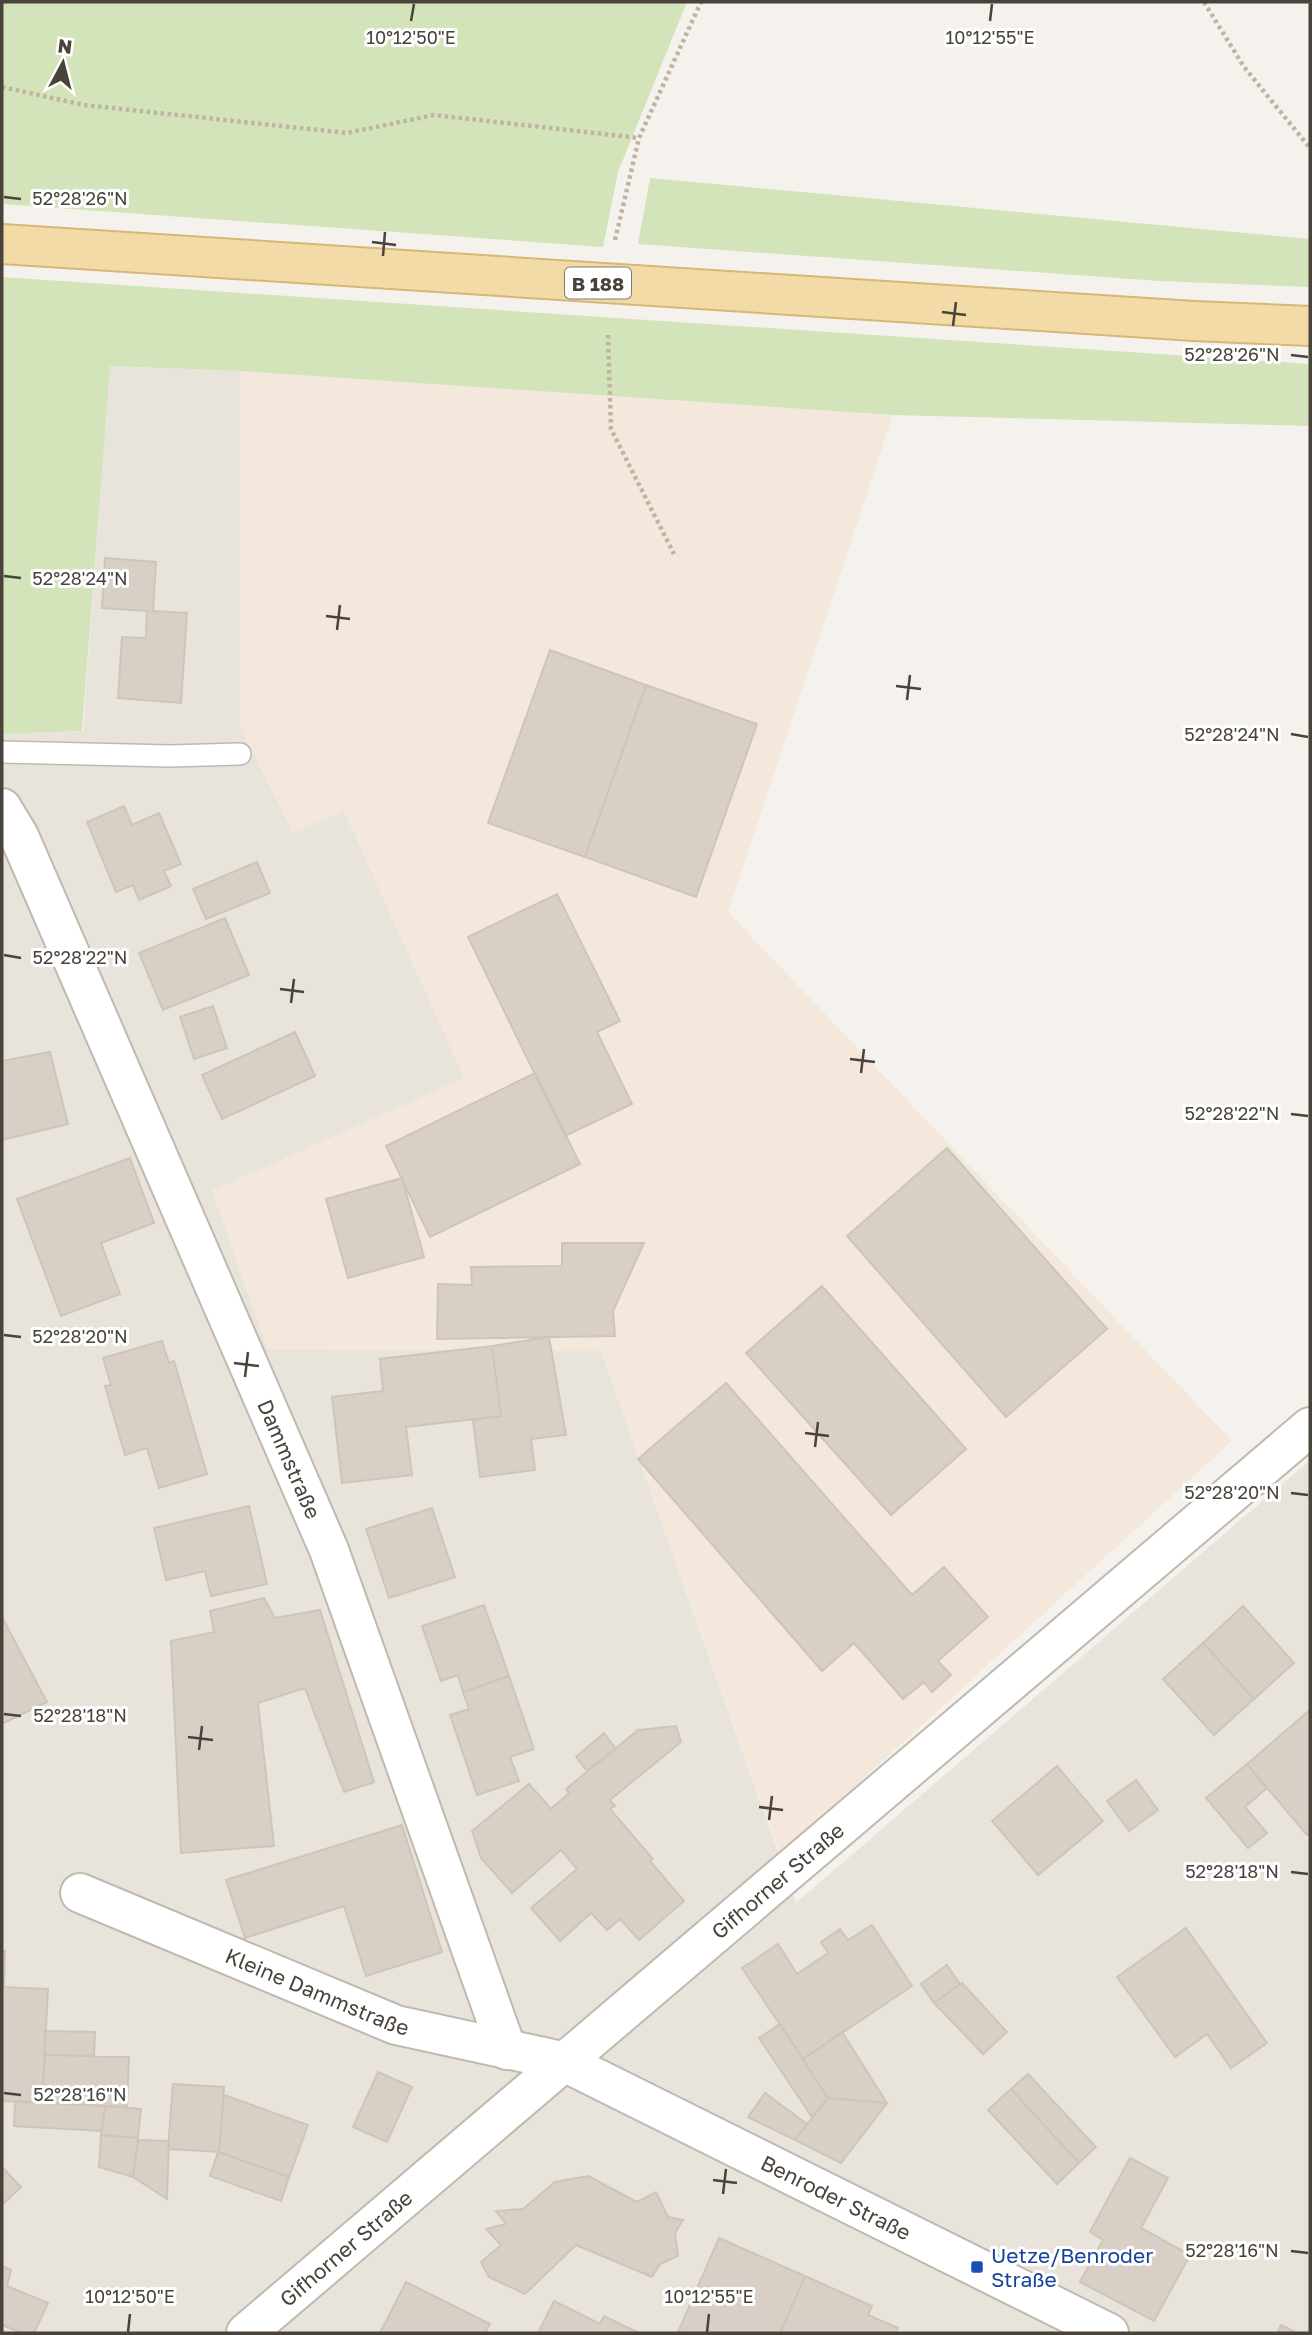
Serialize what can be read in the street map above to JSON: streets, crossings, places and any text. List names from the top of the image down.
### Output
{
  "streets": {
    "main road": ["B 188"],
    "street": [
      "Dammstraße",
      "Gifhorner Straße",
      "Kleine Dammstraße",
      "Benroder Straße"
    ]
  },
  "crossings": [
    ["Dammstraße", "Kleine Dammstraße"],
    ["Gifhorner Straße", "Kleine Dammstraße"],
    ["Gifhorner Straße", "Benroder Straße"],
    ["Kleine Dammstraße", "Benroder Straße"]
  ],
  "places": {
    "transit": ["Uetze/Benroder Straße"]
  },
  "north": "top",
  "coordinates": [
    "10°12'50\"E",
    "10°12'55\"E",
    "52°28'26\"N",
    "52°28'24\"N",
    "52°28'22\"N",
    "52°28'20\"N",
    "52°28'18\"N",
    "52°28'16\"N"
  ]
}
